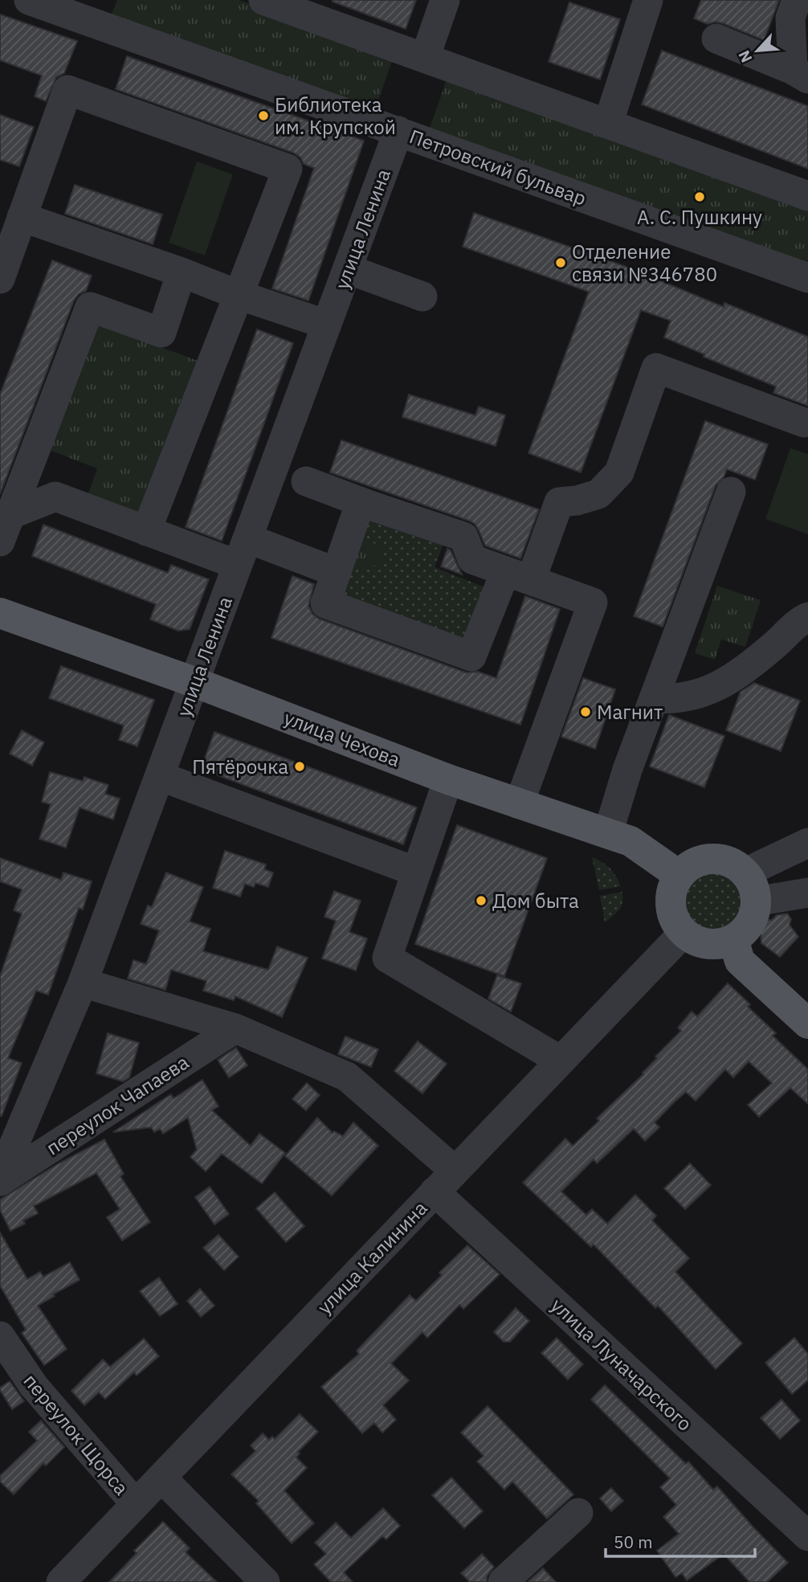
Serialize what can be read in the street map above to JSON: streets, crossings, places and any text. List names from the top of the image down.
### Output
{
  "streets": {
    "main road": ["улица Чехова"],
    "street": [
      "Петровский бульвар",
      "улица Ленина",
      "переулок Чапаева",
      "улица Калинина",
      "улица Луначарского",
      "переулок Щорса"
    ]
  },
  "crossings": [
    ["Петровский бульвар", "улица Ленина"],
    ["улица Ленина", "улица Чехова"],
    ["улица Ленина", "переулок Чапаева"],
    ["улица Чехова", "улица Калинина"],
    ["улица Калинина", "улица Луначарского"],
    ["улица Калинина", "переулок Щорса"]
  ],
  "places": [
    "Библиотека им. Крупской",
    "А. С. Пушкину",
    "Отделение связи №346780",
    "Магнит",
    "Пятёрочка",
    "Дом быта"
  ],
  "scale_bar": "50 m",
  "north": "bottom left"
}
